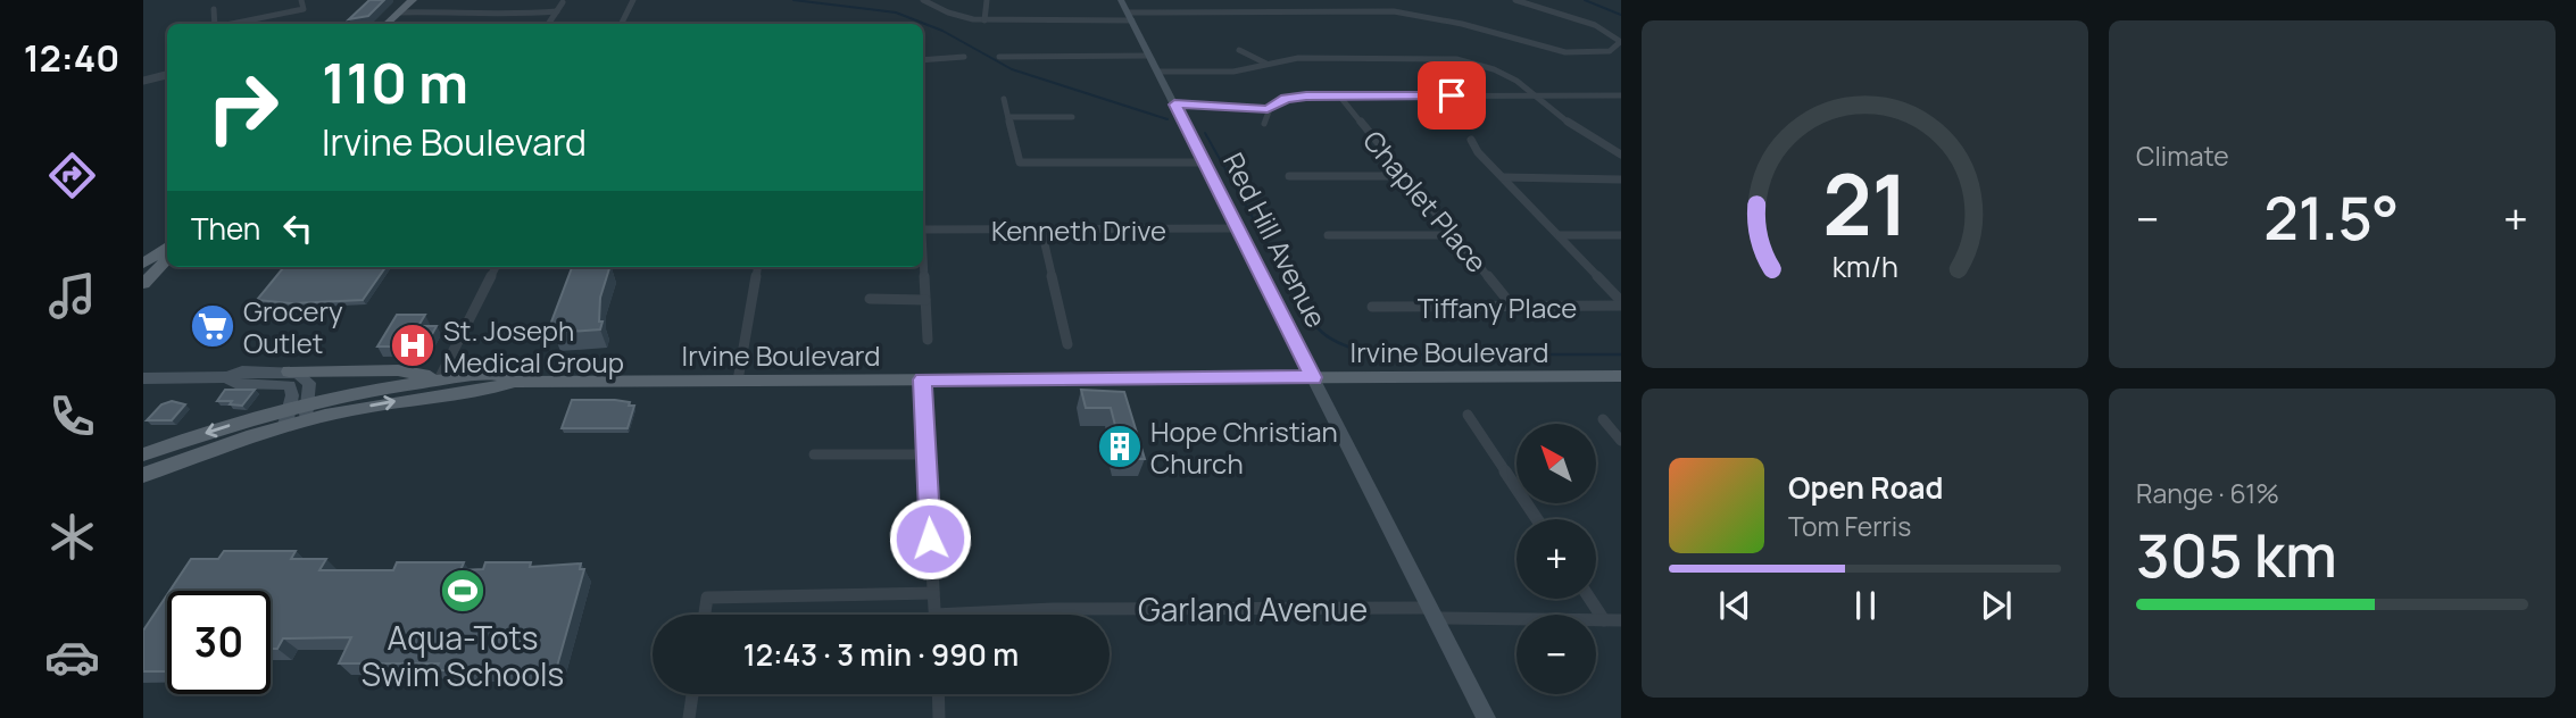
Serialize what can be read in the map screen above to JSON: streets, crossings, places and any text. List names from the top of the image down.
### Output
{
  "streets": {
    "main road": ["Red Hill Avenue", "Irvine Boulevard"],
    "street": [
      "Chaplet Place",
      "Kenneth Drive",
      "Tiffany Place",
      "Garland Avenue"
    ]
  },
  "crossings": [
    ["Chaplet Place", "Tiffany Place"],
    ["Kenneth Drive", "Red Hill Avenue"],
    ["Red Hill Avenue", "Irvine Boulevard"],
    ["Red Hill Avenue", "Garland Avenue"]
  ],
  "places": {
    "supermarket": ["Grocery Outlet"],
    "hospital": ["St. Joseph Medical Group"],
    "building": ["Hope Christian Church"],
    "sports": ["Aqua-Tots Swim Schools"]
  },
  "north": "top left",
  "page": {
    "tabs": "12:40",
    "tile": [
      "Climate",
      ["Range · 61%", "305 km"]
    ],
    "turn": ["110 m", "Irvine Boulevard"],
    "heat": ["−", "21.5°", "+"],
    "then": "Then",
    "map_buttons": ["+", "−"],
    "song": ["Open Road", "Tom Ferris"],
    "limit": "30",
    "trip": "12:43 · 3 min · 990 m",
    "gauge": ["21", "km/h"]
  }
}
